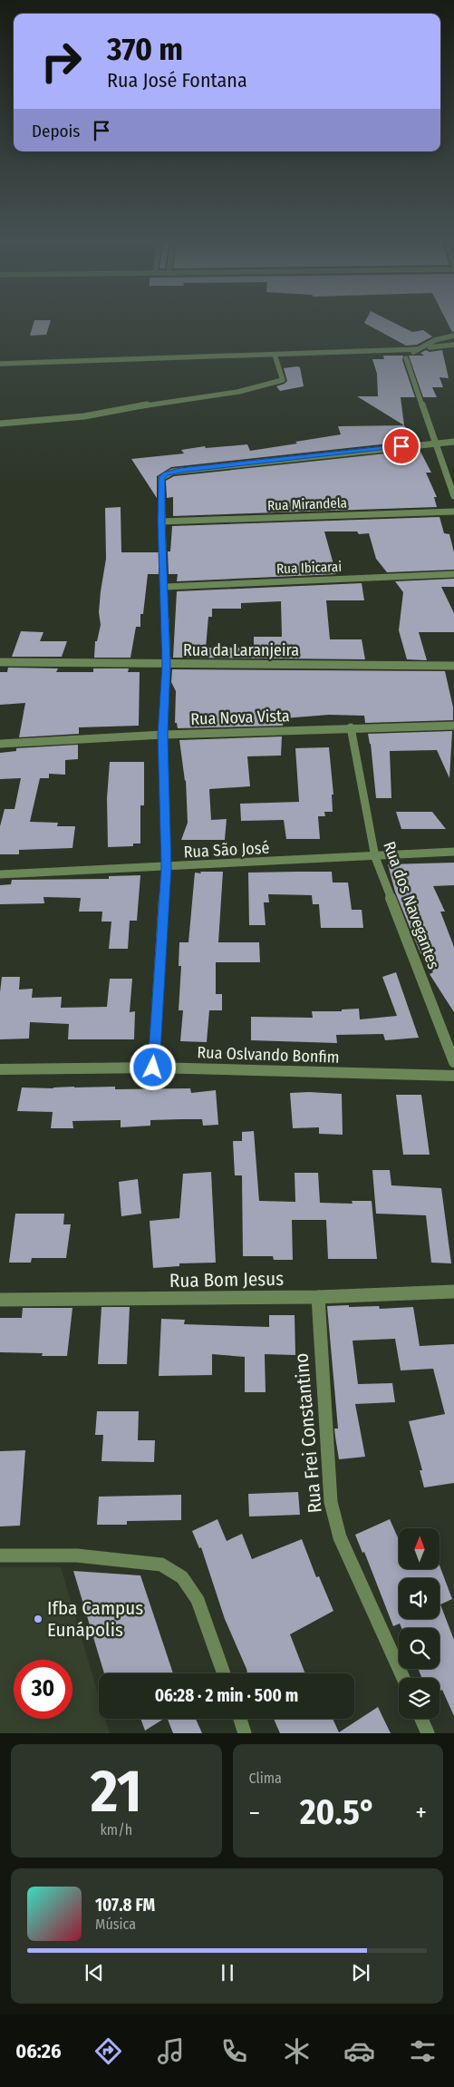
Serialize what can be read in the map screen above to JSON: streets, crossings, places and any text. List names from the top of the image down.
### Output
{
  "streets": {
    "street": [
      "Rua Mirandela",
      "Rua Ibicarai",
      "Rua da Laranjeira",
      "Rua Nova Vista",
      "Rua São José",
      "Rua dos Navegantes",
      "Rua Oslvando Bonfim",
      "Rua Bom Jesus",
      "Rua Frei Constantino"
    ]
  },
  "crossings": [
    ["Rua Nova Vista", "Rua dos Navegantes"],
    ["Rua São José", "Rua dos Navegantes"],
    ["Rua Bom Jesus", "Rua Frei Constantino"]
  ],
  "places": ["Ifba Campus Eunápolis"],
  "north": "top",
  "page": {
    "turn": ["370 m", "Rua José Fontana"],
    "then": "Depois",
    "limit": "30",
    "trip": "06:28 · 2 min · 500 m",
    "tile": [
      ["21", "km/h"],
      "Clima"
    ],
    "heat": ["−", "20.5°", "+"],
    "song": ["107.8 FM", "Música"],
    "tabs": "06:26"
  }
}
